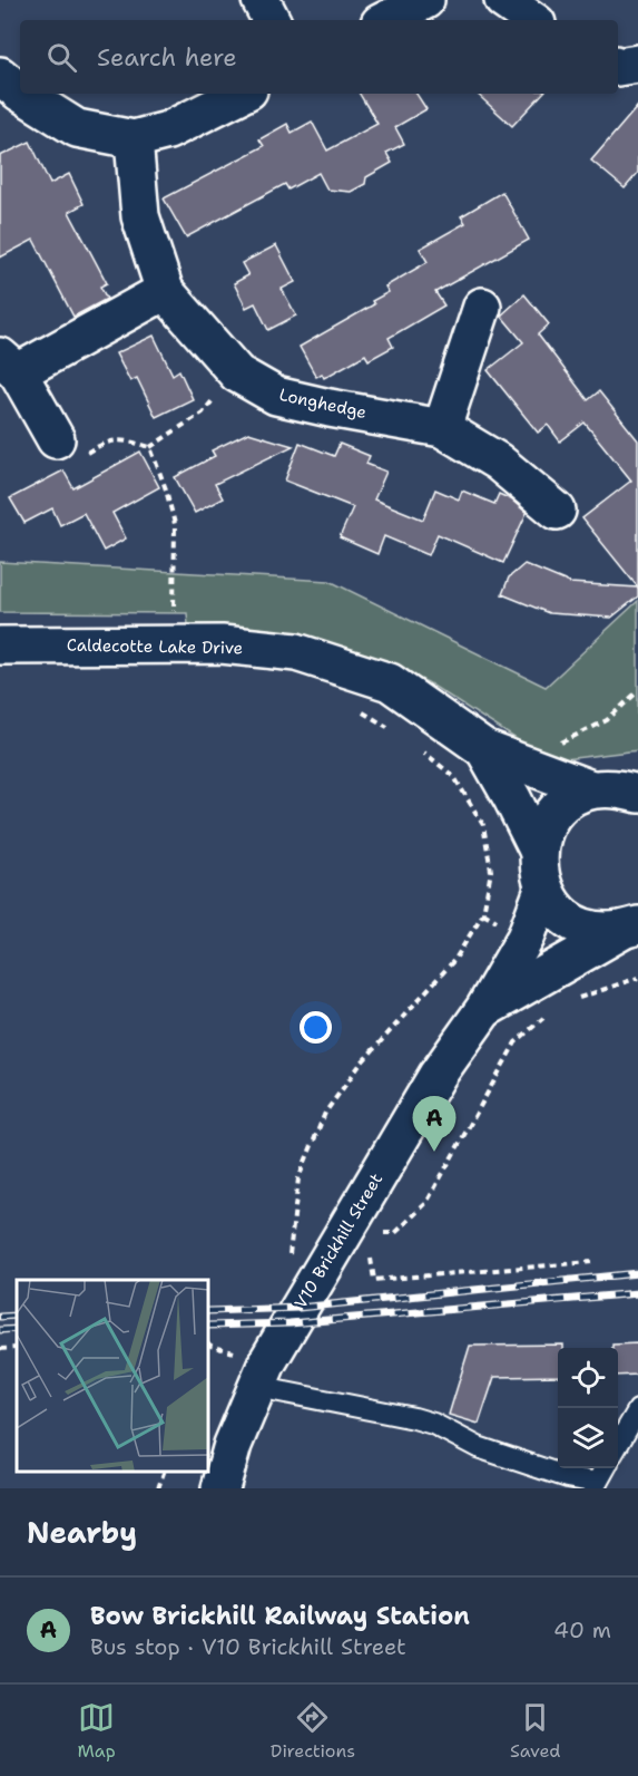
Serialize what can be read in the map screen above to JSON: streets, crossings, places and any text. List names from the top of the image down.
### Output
{
  "streets": {
    "street": ["Longhedge", "Caldecotte Lake Drive", "V10 Brickhill Street"]
  },
  "page": {
    "search": "Search here",
    "pins": "A",
    "heading": "Nearby",
    "list": [
      {
        "mark": "A",
        "name": "Bow Brickhill Railway Station",
        "note": "Bus stop · V10 Brickhill Street",
        "value": "40 m"
      }
    ],
    "nav": ["Map", "Directions", "Saved"]
  }
}
